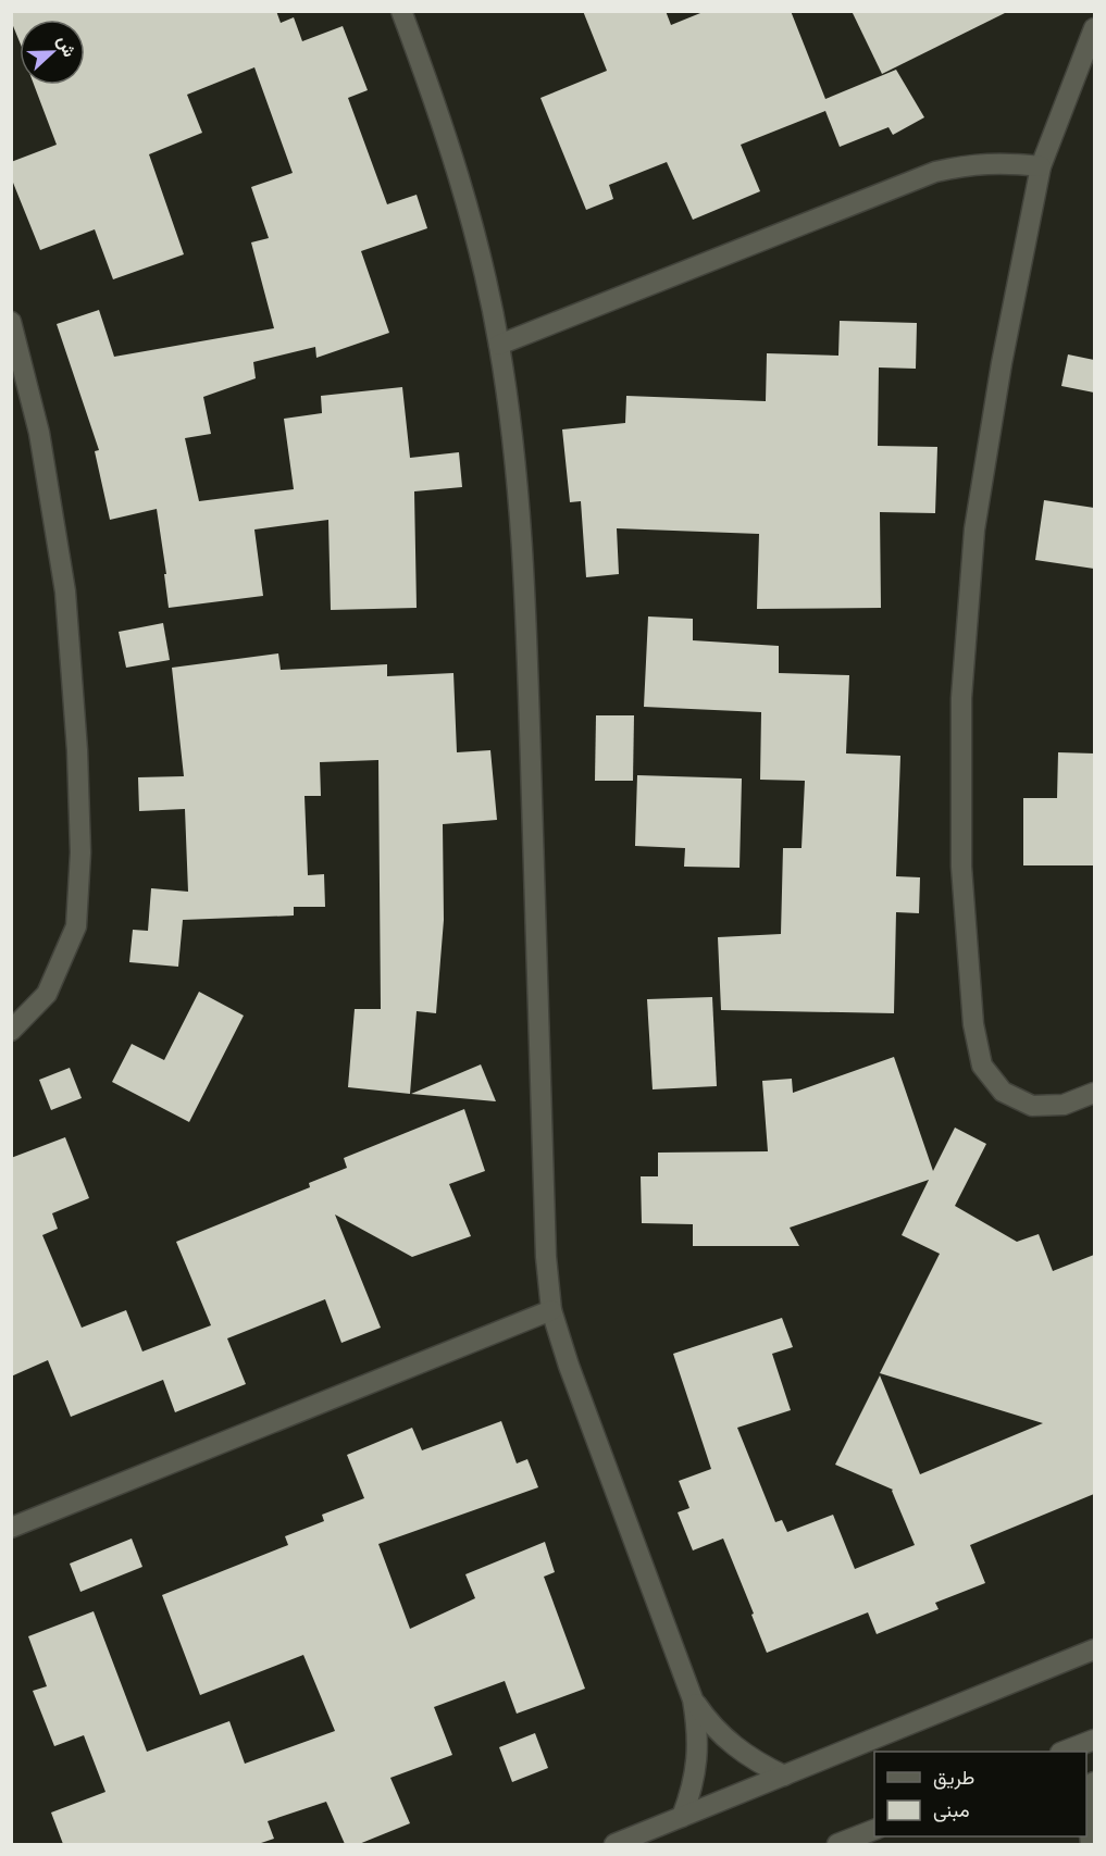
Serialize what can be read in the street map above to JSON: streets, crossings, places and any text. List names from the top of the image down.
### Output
{
  "legend": ["طريق", "مبنى"],
  "north": "right"
}
